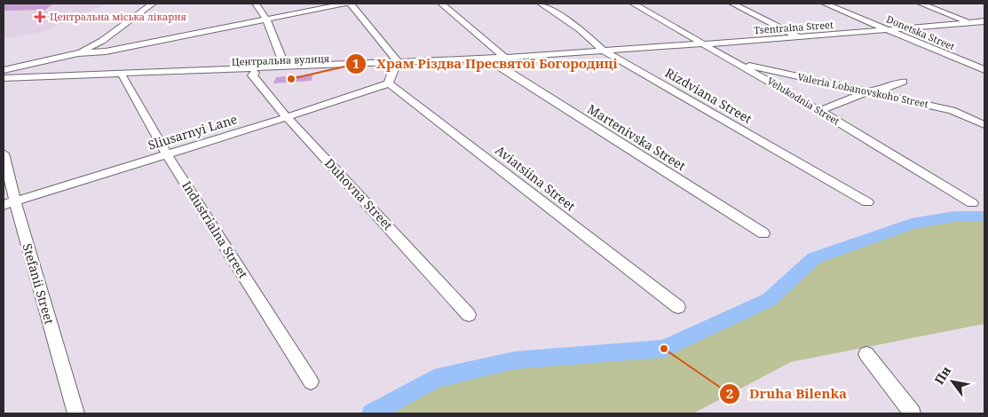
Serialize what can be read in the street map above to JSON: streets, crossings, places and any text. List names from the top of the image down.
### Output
{
  "streets": {
    "street": [
      "Tsentralna Street",
      "Donetska Street",
      "Центральна вулиця",
      "Valeria Lobanovskoho Street",
      "Rizdviana Street",
      "Velukodnia Street",
      "Sliusarnyi Lane",
      "Martenivska Street",
      "Aviatsiina Street",
      "Duhovna Street",
      "Industrialna Street",
      "Stefanii Street"
    ]
  },
  "crossings": [
    ["Tsentralna Street", "Donetska Street"],
    ["Tsentralna Street", "Центральна вулиця"],
    ["Tsentralna Street", "Rizdviana Street"],
    ["Tsentralna Street", "Velukodnia Street"],
    ["Центральна вулиця", "Rizdviana Street"],
    ["Центральна вулиця", "Martenivska Street"],
    ["Центральна вулиця", "Duhovna Street"],
    ["Центральна вулиця", "Industrialna Street"],
    ["Valeria Lobanovskoho Street", "Velukodnia Street"],
    ["Sliusarnyi Lane", "Aviatsiina Street"],
    ["Sliusarnyi Lane", "Duhovna Street"],
    ["Sliusarnyi Lane", "Industrialna Street"],
    ["Sliusarnyi Lane", "Stefanii Street"]
  ],
  "places": {
    "health": ["Центральна міська лікарня"],
    "other": ["Храм Різдва Пресвятої Богородиці", "Druha Bilenka"]
  },
  "north": "top left"
}
